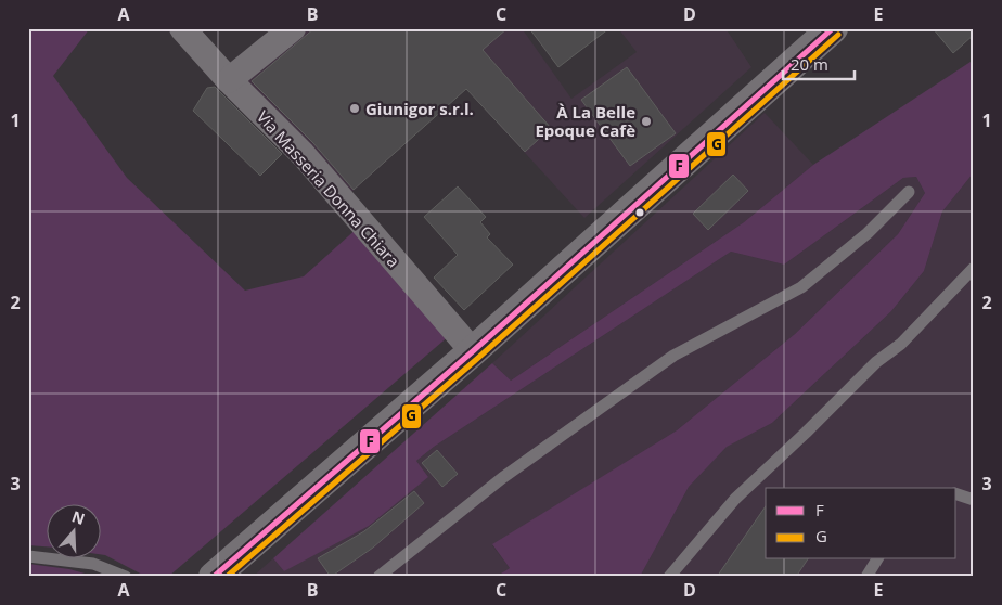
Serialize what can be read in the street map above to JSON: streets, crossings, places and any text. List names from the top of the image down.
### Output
{
  "streets": {
    "street": ["Via Masseria Donna Chiara"]
  },
  "places": ["Giunigor s.r.l.", "À La Belle Epoque Cafè"],
  "lines": ["transit line F", "transit line G"],
  "legend": ["F", "G"],
  "scale_bar": "20 m",
  "north": "top",
  "grid": {
    "columns": [
      "A",
      "B",
      "C",
      "D",
      "E"
    ],
    "rows": ["1", "2", "3"]
  }
}
